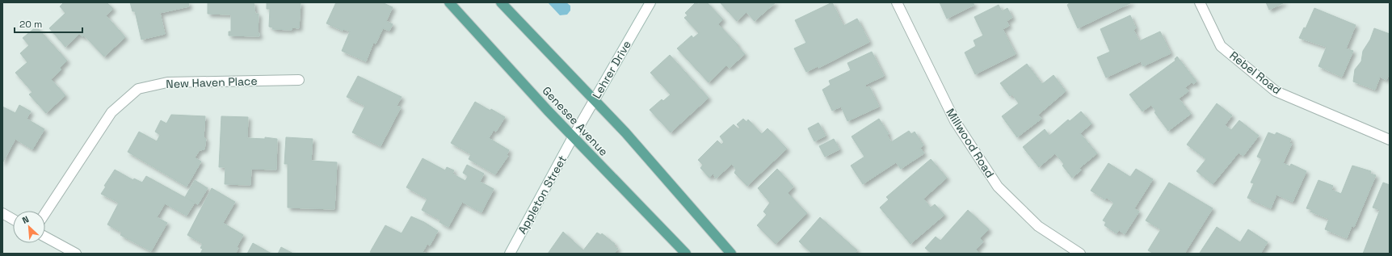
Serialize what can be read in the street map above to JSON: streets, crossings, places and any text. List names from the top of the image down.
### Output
{
  "streets": {
    "main road": ["Genesee Avenue"],
    "street": [
      "Lehrer Drive",
      "Rebel Road",
      "New Haven Place",
      "Millwood Road",
      "Appleton Street"
    ]
  },
  "crossings": [
    ["Lehrer Drive", "Genesee Avenue"],
    ["Lehrer Drive", "Appleton Street"],
    ["Genesee Avenue", "Appleton Street"]
  ],
  "scale_bar": "20 m",
  "north": "top left"
}
